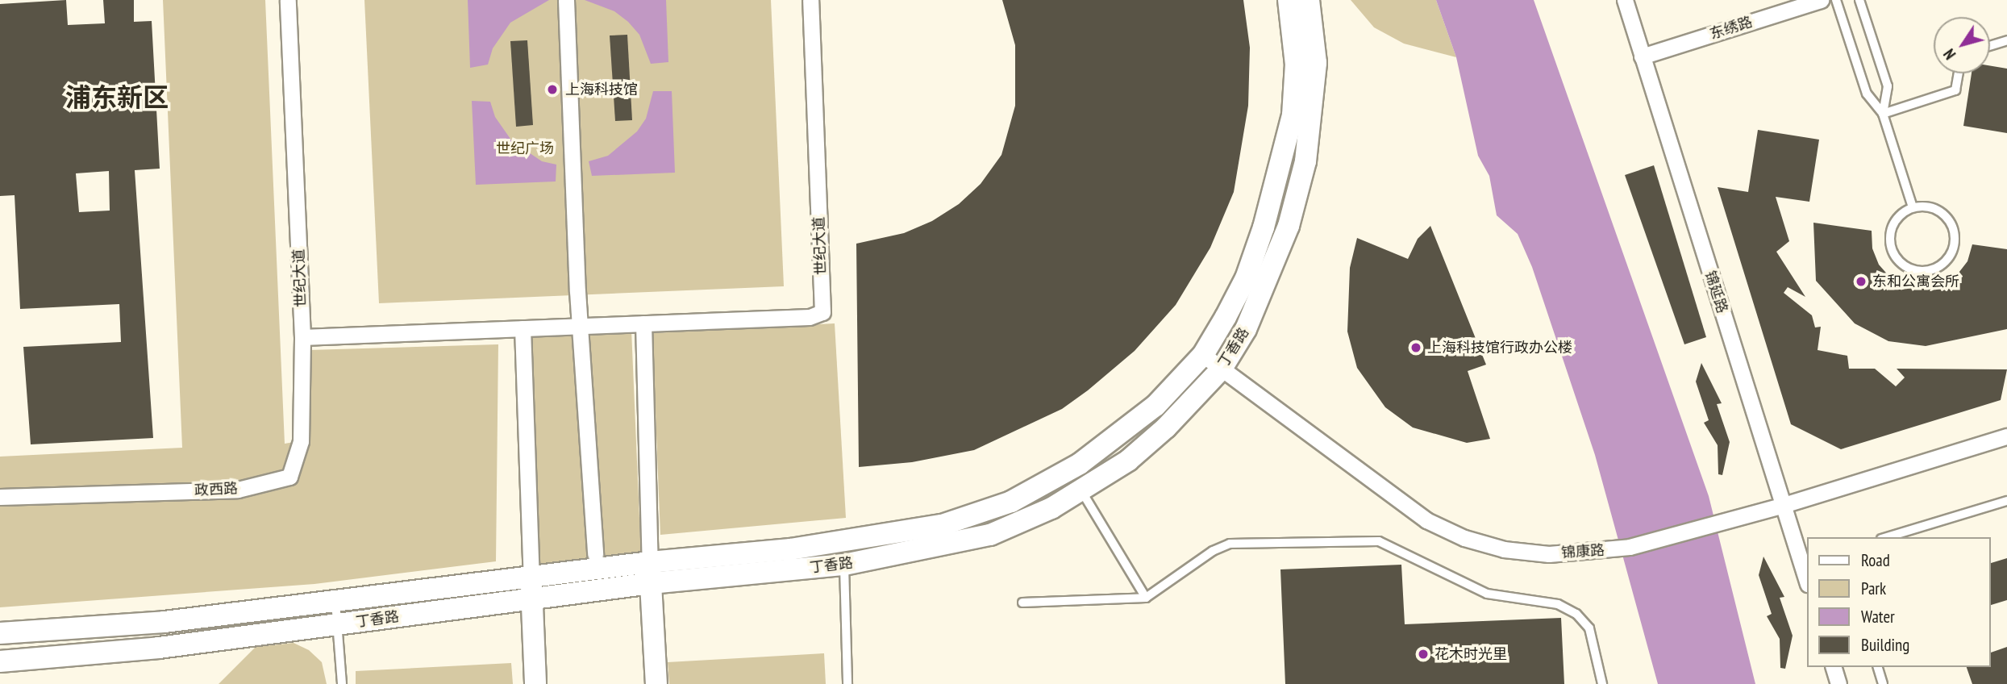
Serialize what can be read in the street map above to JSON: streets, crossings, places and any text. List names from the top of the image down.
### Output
{
  "streets": {
    "street": [
      "东绣路",
      "世纪大道",
      "锦延路",
      "丁香路",
      "政西路",
      "锦康路"
    ]
  },
  "crossings": [
    ["东绣路", "锦延路"],
    ["世纪大道", "政西路"],
    ["锦延路", "锦康路"],
    ["丁香路", "锦康路"]
  ],
  "districts": ["浦东新区"],
  "parks": ["世纪广场"],
  "places": [
    "上海科技馆",
    "东和公寓会所",
    "上海科技馆行政办公楼",
    "花木时光里"
  ],
  "legend": [
    "Road",
    "Park",
    "Water",
    "Building"
  ],
  "north": "bottom left"
}
